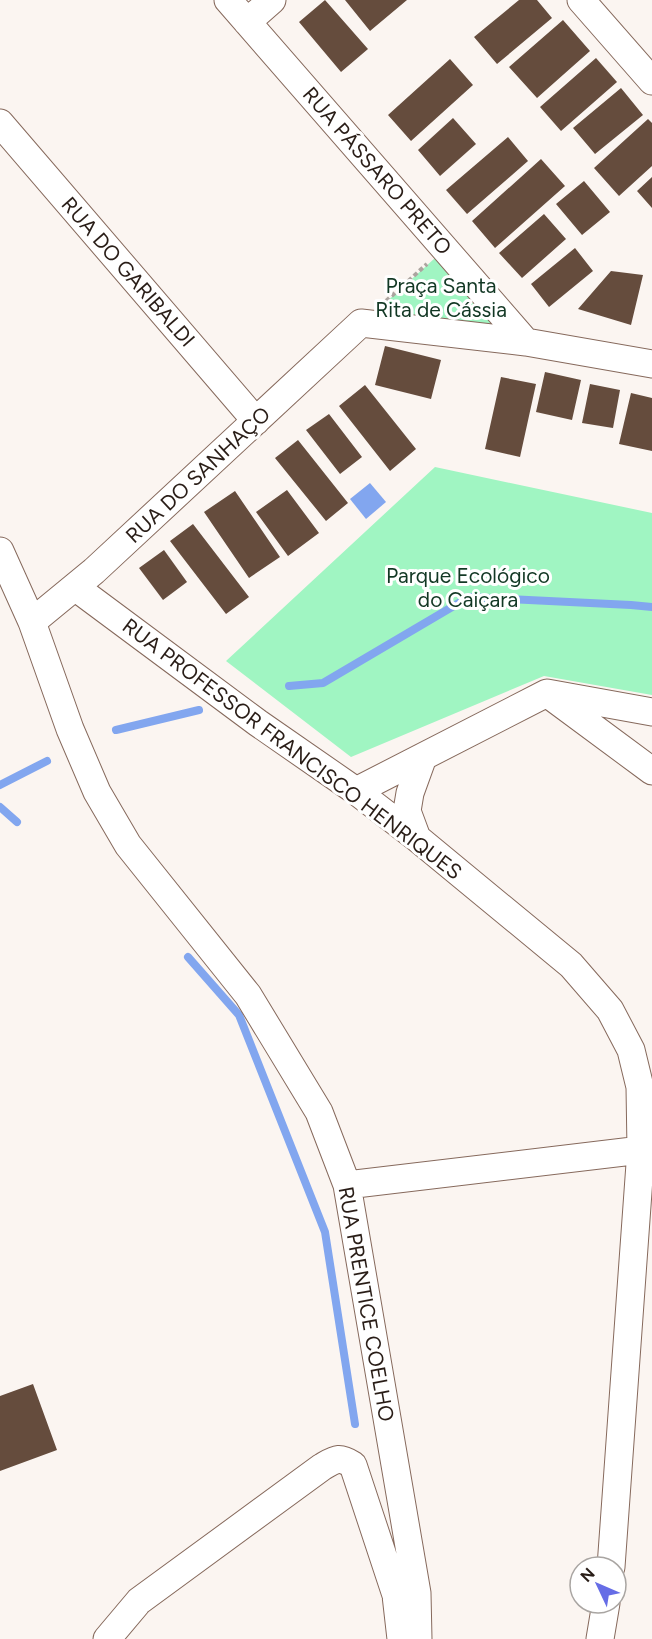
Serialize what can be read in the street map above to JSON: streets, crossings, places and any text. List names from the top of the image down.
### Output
{
  "streets": {
    "street": [
      "RUA PÁSSARO PRETO",
      "RUA DO GARIBALDI",
      "RUA DO SANHAÇO",
      "RUA PROFESSOR FRANCISCO HENRIQUES",
      "RUA PRENTICE COELHO"
    ]
  },
  "crossings": [
    ["RUA DO GARIBALDI", "RUA DO SANHAÇO"],
    ["RUA DO SANHAÇO", "RUA PROFESSOR FRANCISCO HENRIQUES"],
    ["RUA DO SANHAÇO", "RUA PRENTICE COELHO"]
  ],
  "parks": ["Praça Santa Rita de Cássia", "Parque Ecológico do Caiçara"],
  "north": "top left"
}
